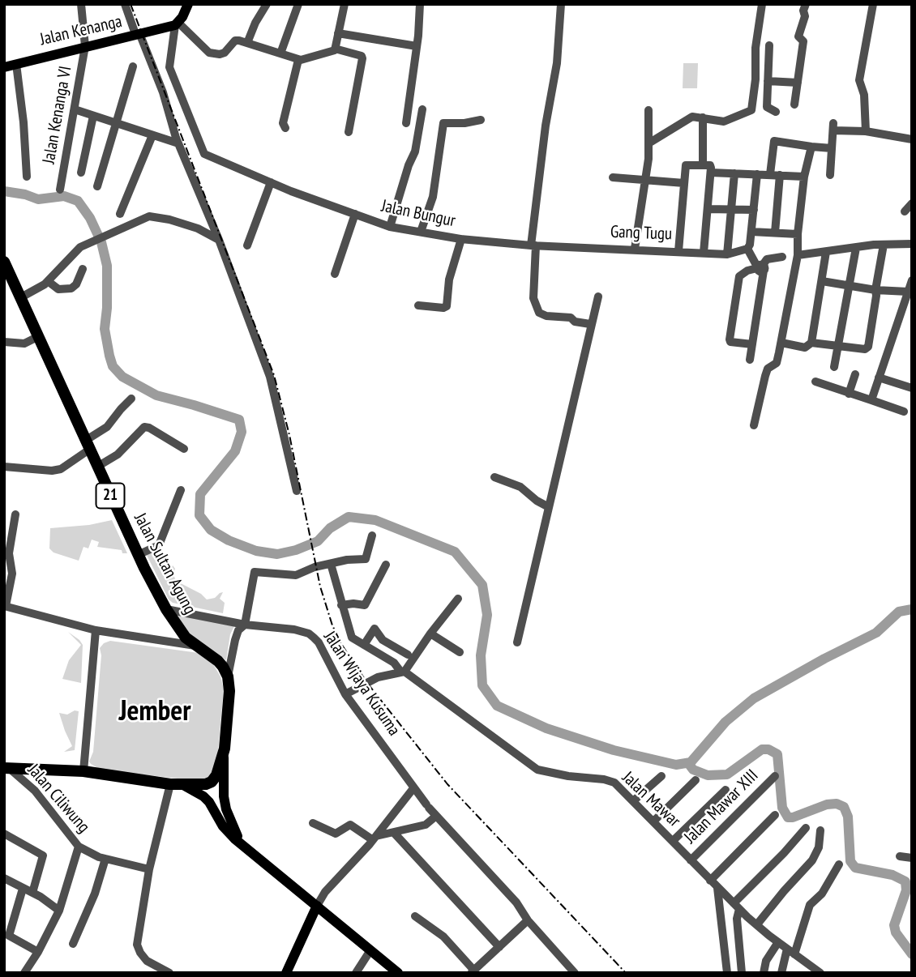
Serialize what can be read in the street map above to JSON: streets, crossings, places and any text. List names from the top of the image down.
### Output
{
  "streets": {
    "highway": ["21", "Jalan Sultan Agung"],
    "main road": ["Jalan Kenanga"],
    "street": [
      "Jalan Kenanga VI",
      "Jalan Bungur",
      "Gang Tugu",
      "Jalan Wijaya Kusuma",
      "Jalan Ciliwung",
      "Jalan Mawar",
      "Jalan Mawar XIII"
    ]
  },
  "crossings": [
    ["Jalan Kenanga", "Jalan Kenanga VI"],
    ["Jalan Kenanga", "Jalan Bungur"],
    ["Jalan Bungur", "Gang Tugu"],
    ["Jalan Mawar", "Jalan Mawar XIII"]
  ],
  "districts": ["Jember"]
}
